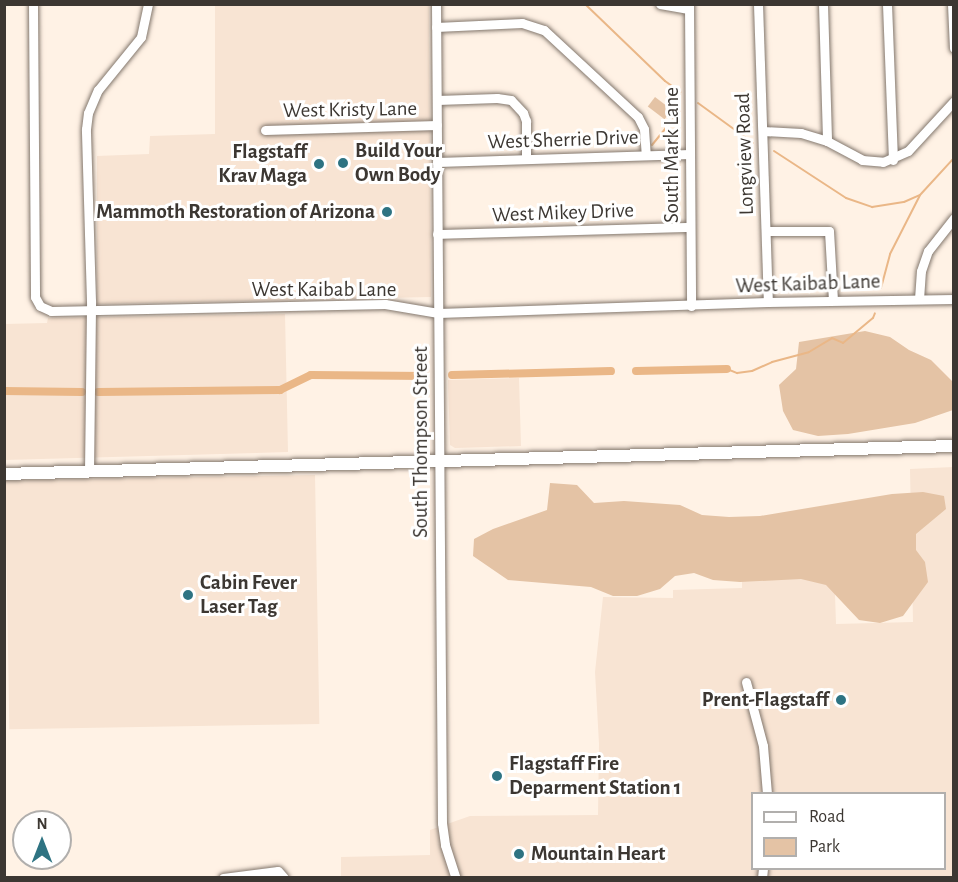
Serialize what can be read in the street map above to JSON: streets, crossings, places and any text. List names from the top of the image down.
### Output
{
  "streets": {
    "street": [
      "West Kristy Lane",
      "West Sherrie Drive",
      "Longview Road",
      "South Mark Lane",
      "West Mikey Drive",
      "West Kaibab Lane",
      "South Thompson Street"
    ]
  },
  "crossings": [
    ["West Kristy Lane", "South Thompson Street"],
    ["West Sherrie Drive", "South Mark Lane"],
    ["West Sherrie Drive", "South Thompson Street"],
    ["Longview Road", "West Kaibab Lane"],
    ["South Mark Lane", "West Mikey Drive"],
    ["South Mark Lane", "West Kaibab Lane"],
    ["West Mikey Drive", "South Thompson Street"],
    ["West Kaibab Lane", "South Thompson Street"]
  ],
  "places": [
    "Build Your Own Body",
    "Flagstaff Krav Maga",
    "Mammoth Restoration of Arizona",
    "Cabin Fever Laser Tag",
    "Prent-Flagstaff",
    "Flagstaff Fire Deparment Station 1",
    "Mountain Heart"
  ],
  "legend": ["Road", "Park"],
  "north": "top"
}
